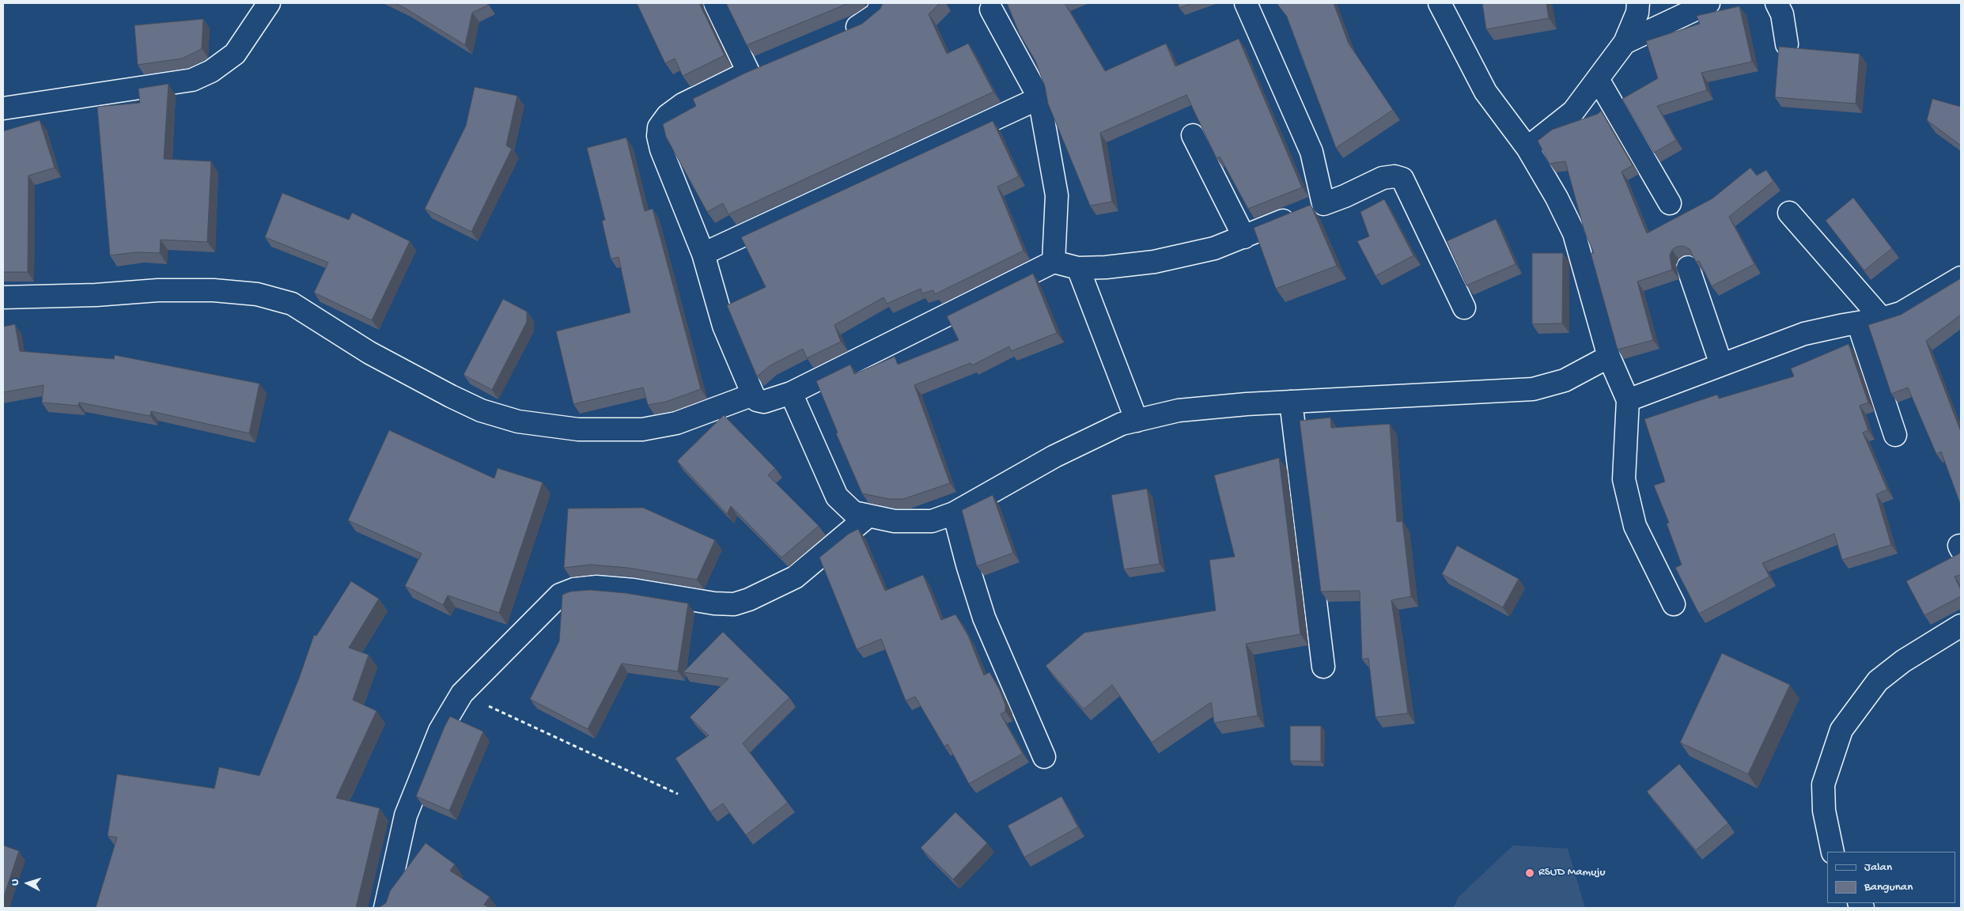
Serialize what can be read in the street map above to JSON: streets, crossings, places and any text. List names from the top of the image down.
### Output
{
  "places": ["RSUD Mamuju"],
  "legend": ["Jalan", "Bangunan"],
  "north": "left"
}
